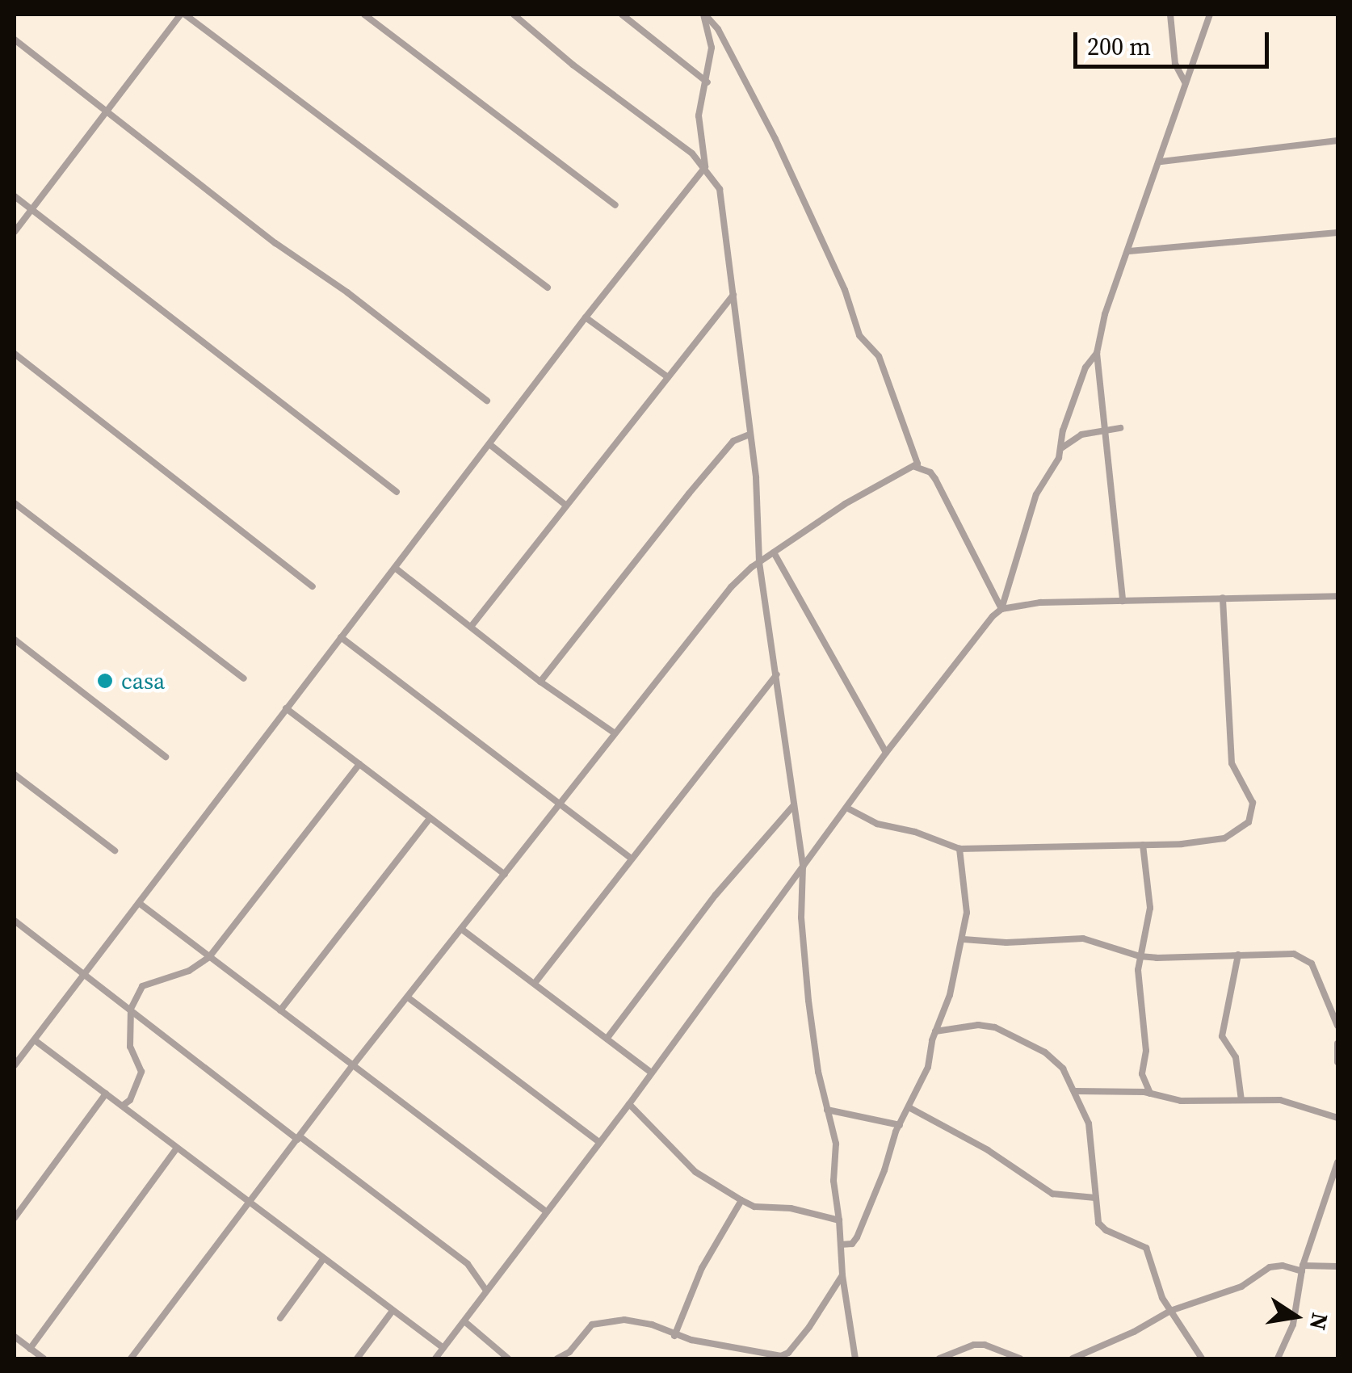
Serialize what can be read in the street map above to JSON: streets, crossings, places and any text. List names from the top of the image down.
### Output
{
  "places": ["casa"],
  "scale_bar": "200 m",
  "north": "right"
}
